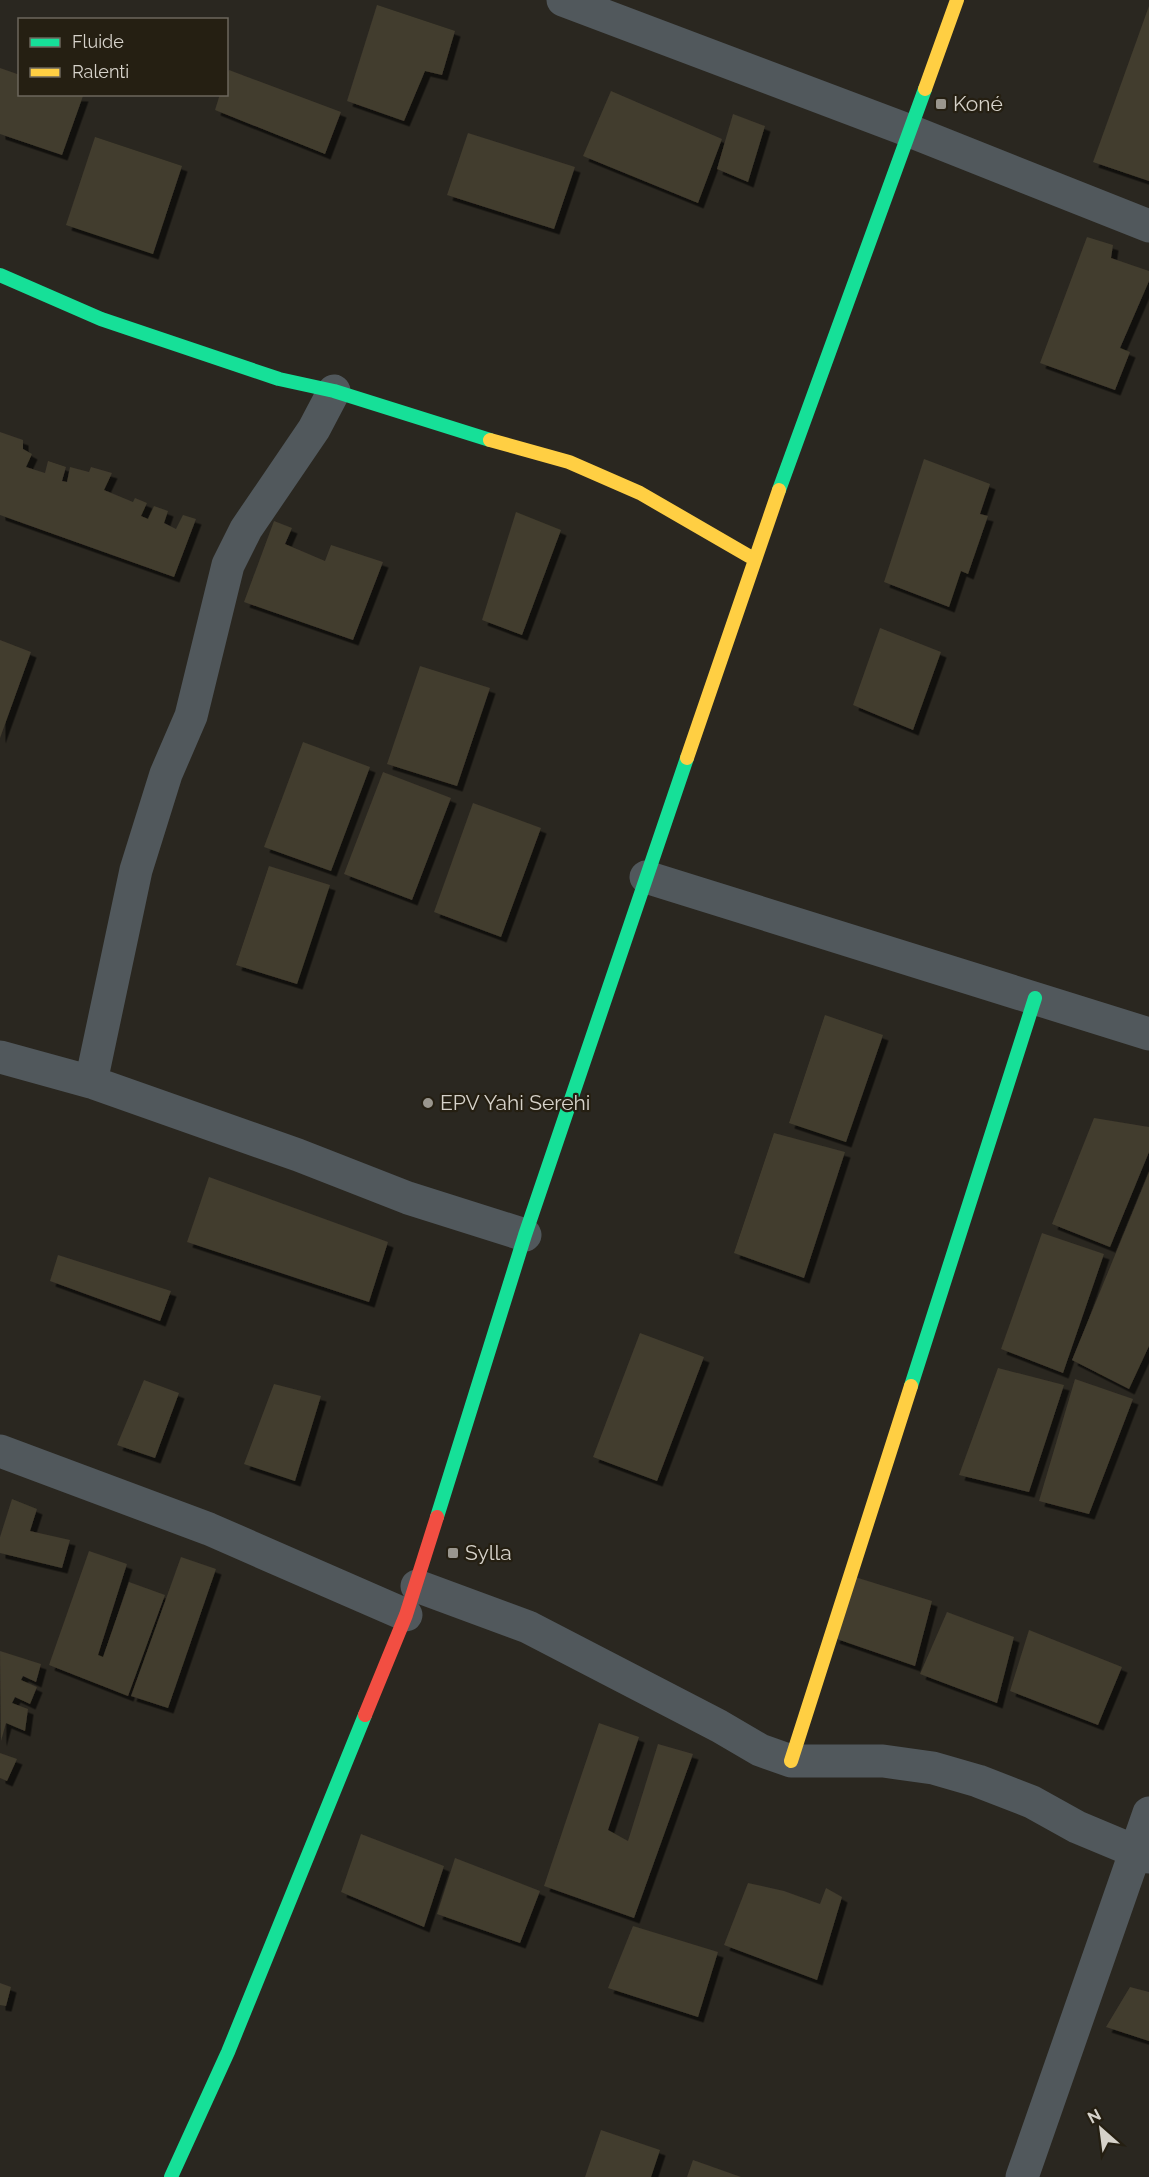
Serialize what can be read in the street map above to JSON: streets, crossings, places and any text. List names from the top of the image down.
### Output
{
  "places": {
    "transit": ["Koné", "Sylla"],
    "other": ["EPV Yahi Serehi"]
  },
  "legend": ["Fluide", "Ralenti"],
  "north": "top left"
}
